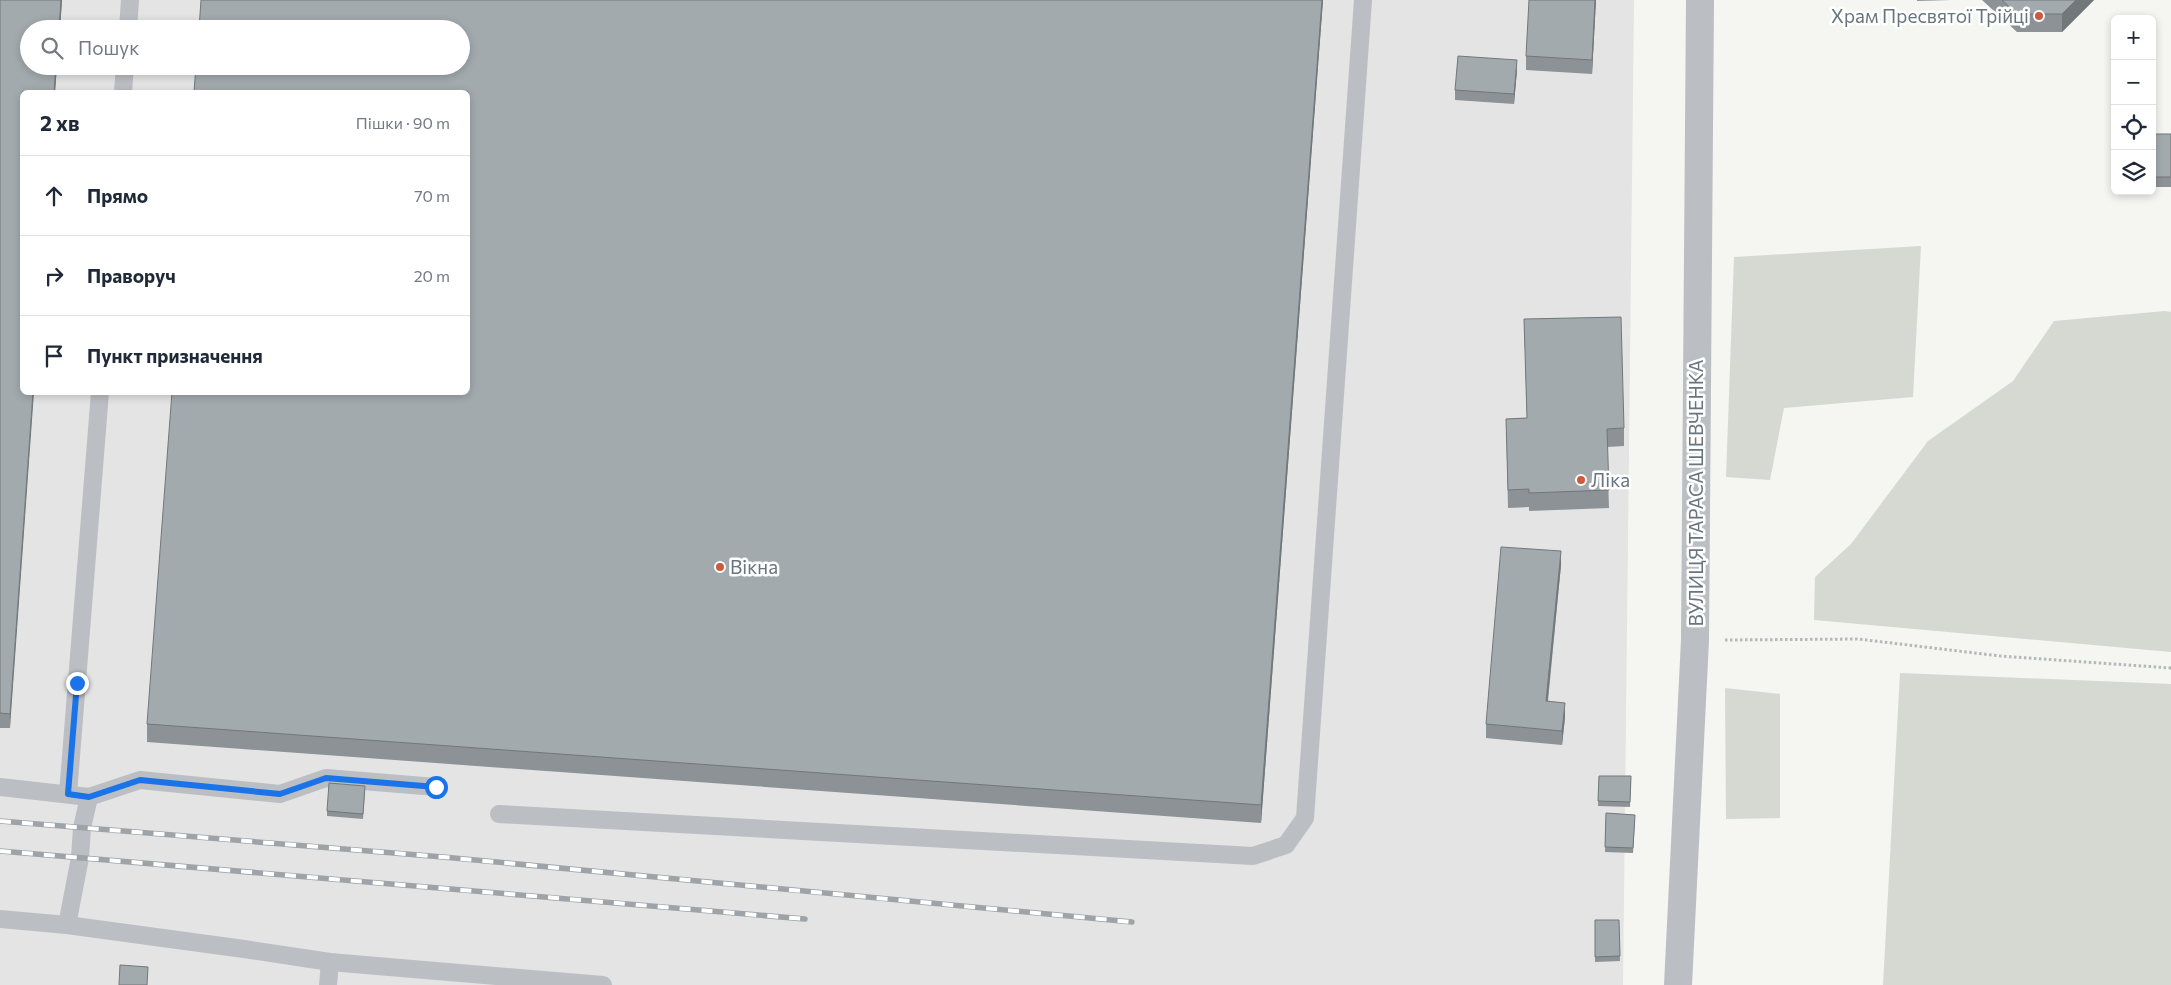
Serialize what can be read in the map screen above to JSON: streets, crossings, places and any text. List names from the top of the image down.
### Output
{
  "streets": {
    "street": ["ВУЛИЦЯ ТАРАСА ШЕВЧЕНКА"]
  },
  "places": ["Храм Пресвятої Трійці", "Ліка", "Вікна"],
  "page": {
    "map_buttons": ["+", "−"],
    "search": "Пошук",
    "heading": ["2 хв", "Пішки · 90 m"],
    "list": [
      ["Прямо", "70 m"],
      ["Праворуч", "20 m"],
      "Пункт призначення"
    ]
  }
}
